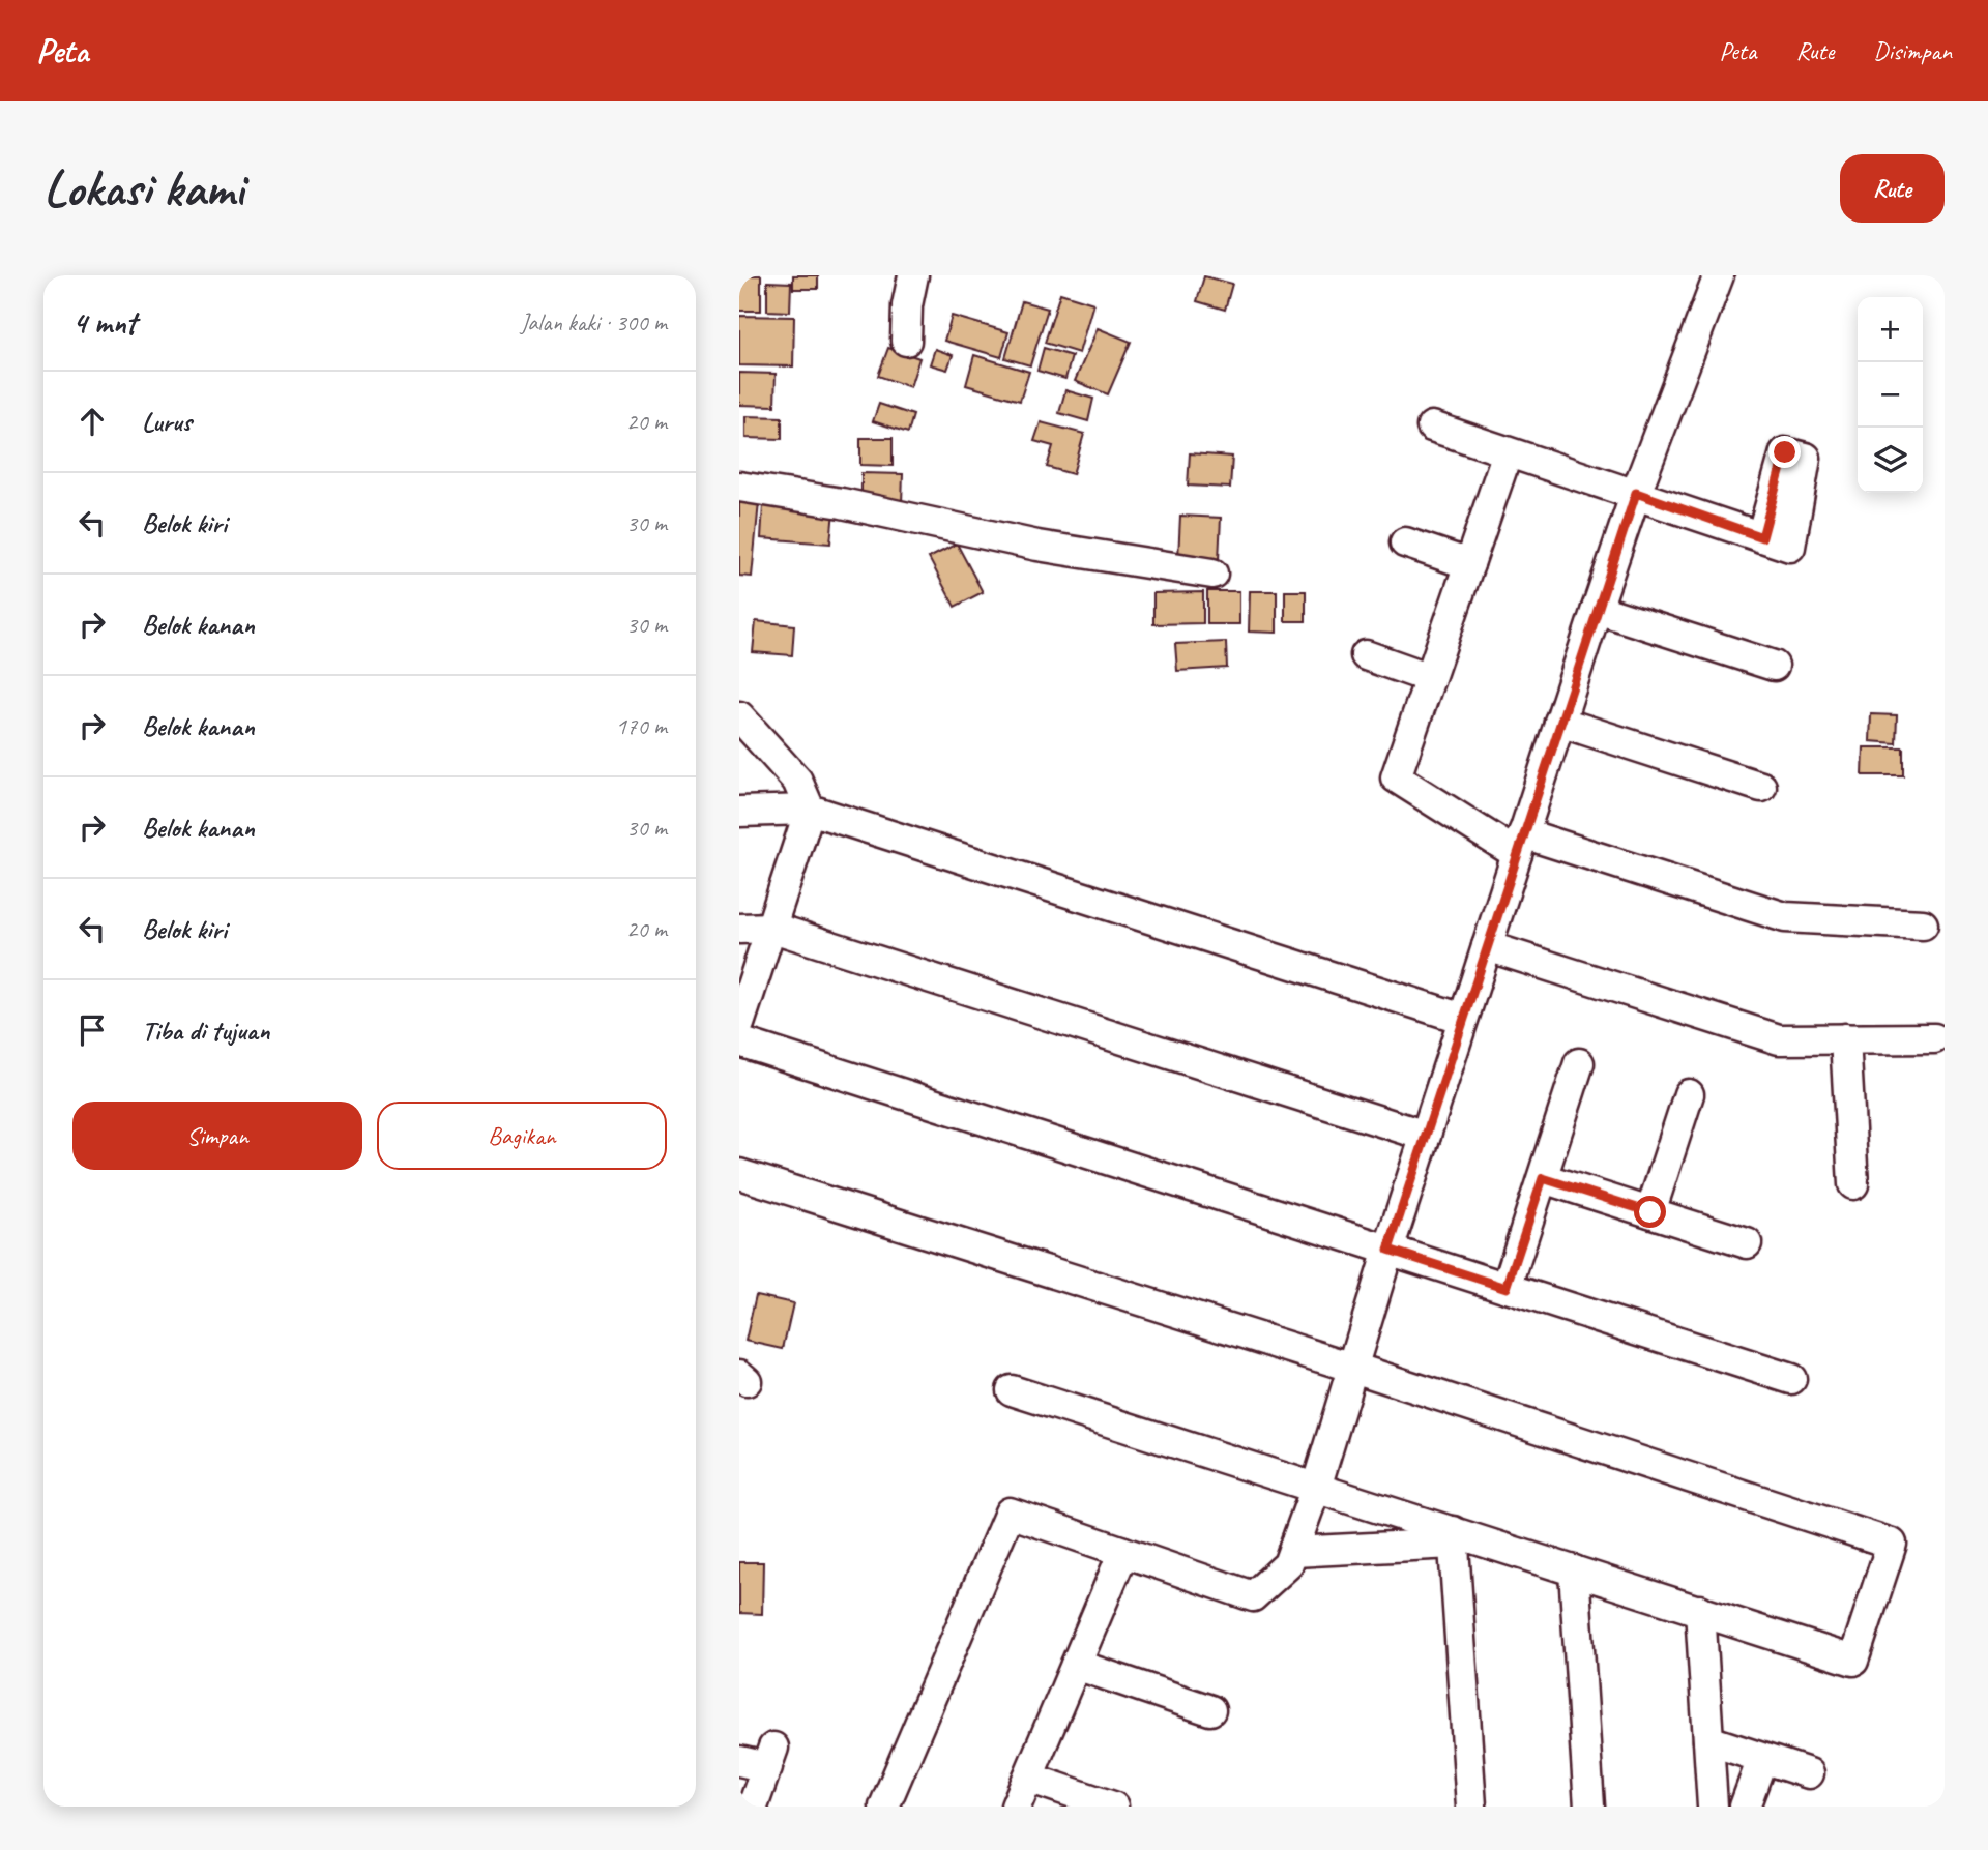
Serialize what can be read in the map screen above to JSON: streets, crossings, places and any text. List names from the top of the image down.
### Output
{
  "page": {
    "header": "Peta",
    "nav": ["Peta", "Rute", "Disimpan"],
    "buttons": [
      "Rute",
      ["Simpan", "Bagikan"]
    ],
    "title": "Lokasi kami",
    "heading": ["4 mnt", "Jalan kaki · 300 m"],
    "map_buttons": ["+", "−"],
    "list": [
      ["Lurus", "20 m"],
      ["Belok kiri", "30 m"],
      ["Belok kanan", "30 m"],
      ["Belok kanan", "170 m"],
      ["Belok kanan", "30 m"],
      ["Belok kiri", "20 m"],
      "Tiba di tujuan"
    ]
  }
}
